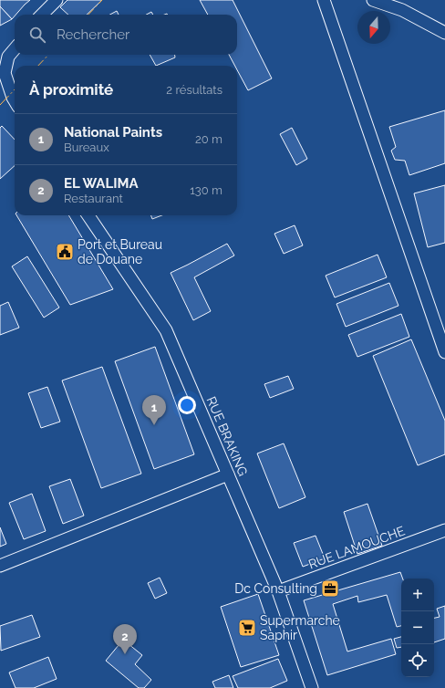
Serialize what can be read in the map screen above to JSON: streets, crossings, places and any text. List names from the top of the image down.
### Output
{
  "streets": {
    "street": ["RUE BRAKING", "RUE LAMOUCHE"]
  },
  "crossings": [
    ["RUE BRAKING", "RUE LAMOUCHE"]
  ],
  "places": {
    "public building": ["Port et Bureau de Douane"],
    "office": ["Dc Consulting"],
    "supermarket": ["Supermarche Saphir"]
  },
  "north": "bottom",
  "page": {
    "search": "Rechercher",
    "heading": ["À proximité", "2 résultats"],
    "list": [
      {
        "mark": "1",
        "name": "National Paints",
        "note": "Bureaux",
        "value": "20 m"
      },
      {
        "mark": "2",
        "name": "EL WALIMA",
        "note": "Restaurant",
        "value": "130 m"
      }
    ],
    "pins": ["1", "2"],
    "map_buttons": ["+", "−"]
  }
}
